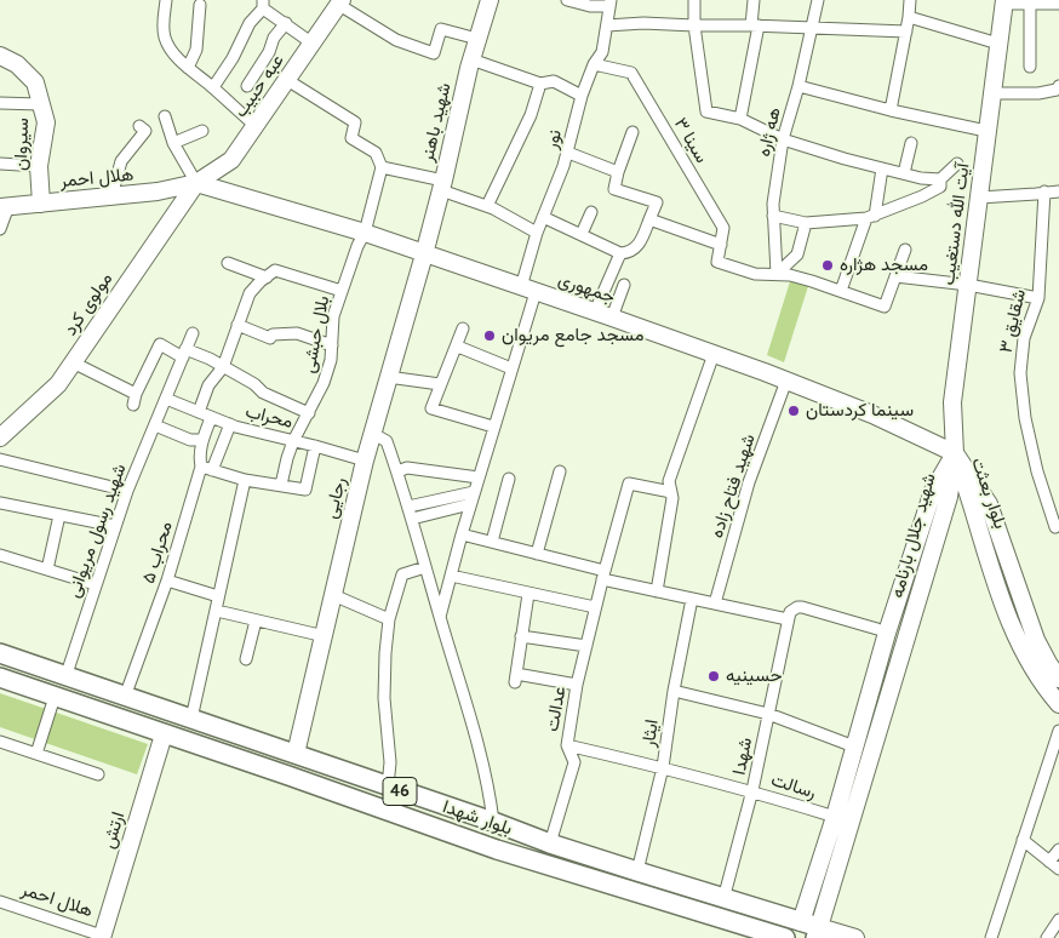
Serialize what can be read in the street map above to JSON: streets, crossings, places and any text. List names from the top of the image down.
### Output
{
  "streets": {
    "main road": ["46", "بلوار شهدا"],
    "street": [
      "عبه حبیب",
      "شهید باهنر",
      "هه ژاره",
      "نور",
      "سینا ۳",
      "سیروان",
      "هلال احمر",
      "آیت الله دستغیب",
      "جمهوری",
      "مولوی کرد",
      "شقایق ۳",
      "بلال حبشی",
      "محراب",
      "شهید فتاح زاده",
      "بلوار بعثت",
      "رجایی",
      "شهید رسول مریوانی",
      "شهید جلال بارنامه",
      "محراب ۵",
      "عدالت",
      "ایثار",
      "شهدا",
      "رسالت",
      "ارتش"
    ]
  },
  "crossings": [
    ["عبه حبیب", "هلال احمر"],
    ["عبه حبیب", "جمهوری"],
    ["عبه حبیب", "مولوی کرد"],
    ["شهید باهنر", "جمهوری"],
    ["شهید باهنر", "رجایی"],
    ["هه ژاره", "سینا ۳"],
    ["نور", "سینا ۳"],
    ["نور", "جمهوری"],
    ["سیروان", "هلال احمر"],
    ["هلال احمر", "جمهوری"],
    ["هلال احمر", "مولوی کرد"],
    ["هلال احمر", "ارتش"],
    ["آیت الله دستغیب", "جمهوری"],
    ["آیت الله دستغیب", "بلوار بعثت"],
    ["آیت الله دستغیب", "شهید جلال بارنامه"],
    ["جمهوری", "مولوی کرد"],
    ["جمهوری", "بلال حبشی"],
    ["جمهوری", "شهید فتاح زاده"],
    ["جمهوری", "بلوار بعثت"],
    ["جمهوری", "رجایی"],
    ["جمهوری", "شهید جلال بارنامه"],
    ["بلال حبشی", "محراب"],
    ["محراب", "رجایی"],
    ["محراب", "شهید رسول مریوانی"],
    ["محراب", "محراب ۵"],
    ["بلوار بعثت", "شهید جلال بارنامه"],
    ["رجایی", "بلوار شهدا"],
    ["شهید رسول مریوانی", "بلوار شهدا"],
    ["شهید جلال بارنامه", "رسالت"],
    ["شهید جلال بارنامه", "بلوار شهدا"],
    ["محراب ۵", "بلوار شهدا"],
    ["عدالت", "رسالت"],
    ["عدالت", "بلوار شهدا"],
    ["ایثار", "رسالت"],
    ["ایثار", "بلوار شهدا"],
    ["شهدا", "رسالت"],
    ["شهدا", "بلوار شهدا"],
    ["بلوار شهدا", "ارتش"]
  ],
  "places": [
    "مسجد هژاره",
    "مسجد جامع مریوان",
    "سینما کردستان",
    "حسینیه"
  ]
}
